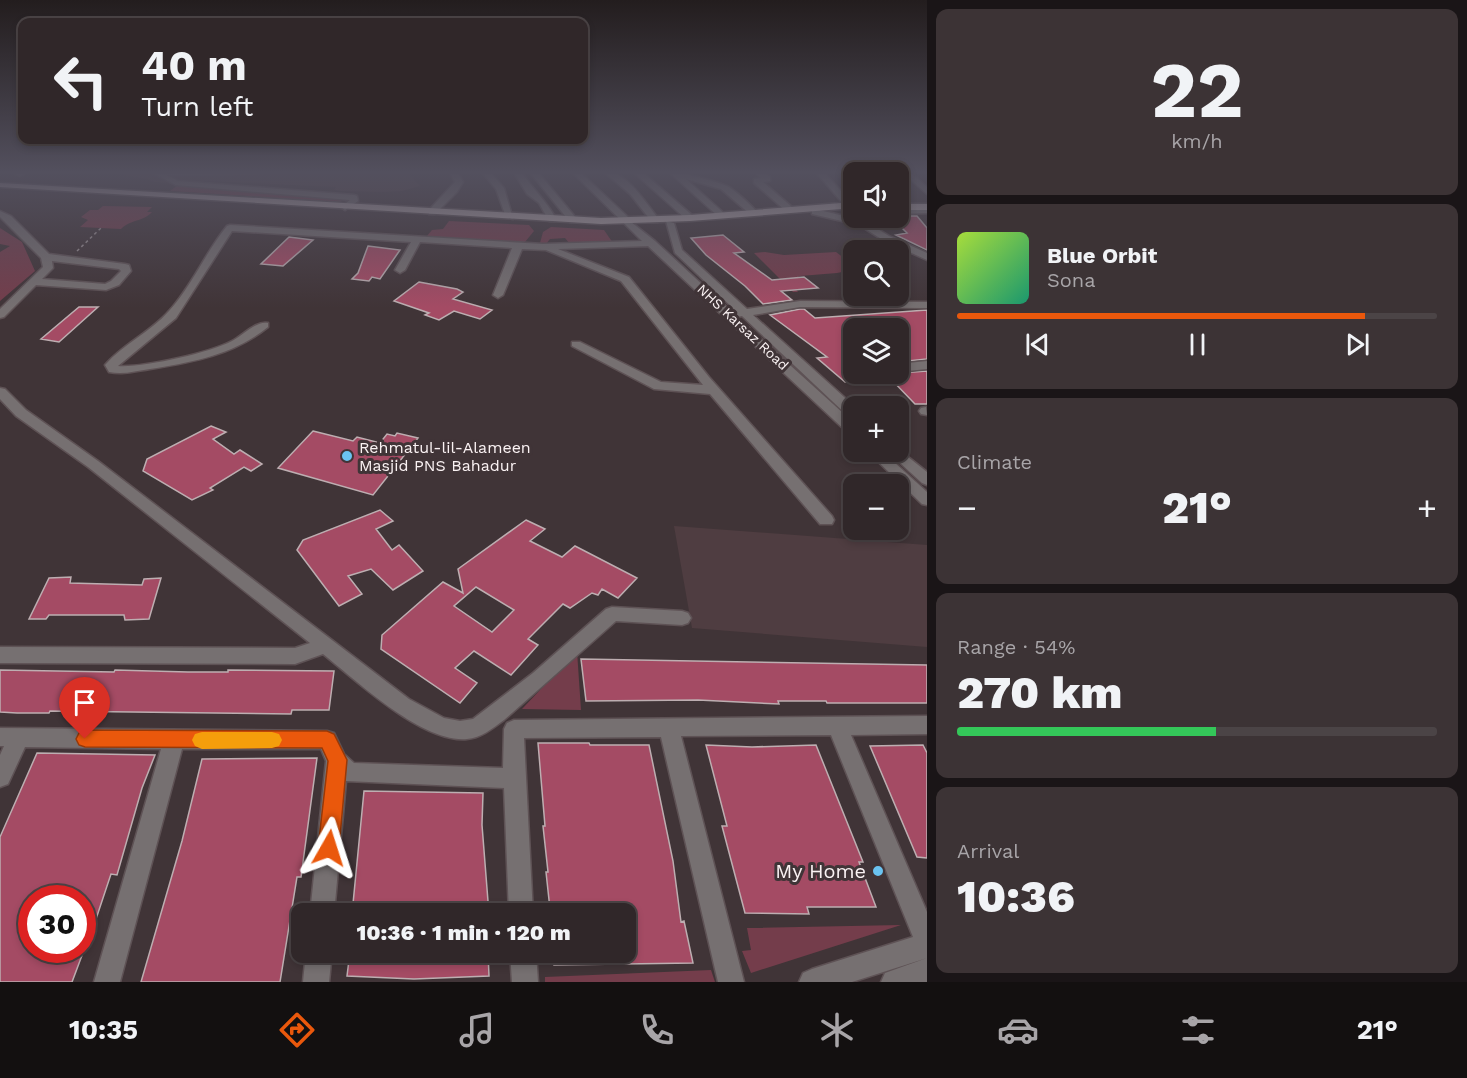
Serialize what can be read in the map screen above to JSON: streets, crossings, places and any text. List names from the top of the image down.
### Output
{
  "streets": {
    "street": ["NHS Karsaz Road"]
  },
  "places": ["Rehmatul-lil-Alameen Masjid PNS Bahadur", "My Home"],
  "page": {
    "tile": [
      ["22", "km/h"],
      "Climate",
      ["Range · 54%", "270 km"],
      ["Arrival", "10:36"]
    ],
    "turn": ["40 m", "Turn left"],
    "map_buttons": ["+", "−"],
    "song": ["Blue Orbit", "Sona"],
    "heat": ["−", "21°", "+"],
    "limit": "30",
    "trip": "10:36 · 1 min · 120 m",
    "tabs": ["10:35", "21°"]
  }
}
